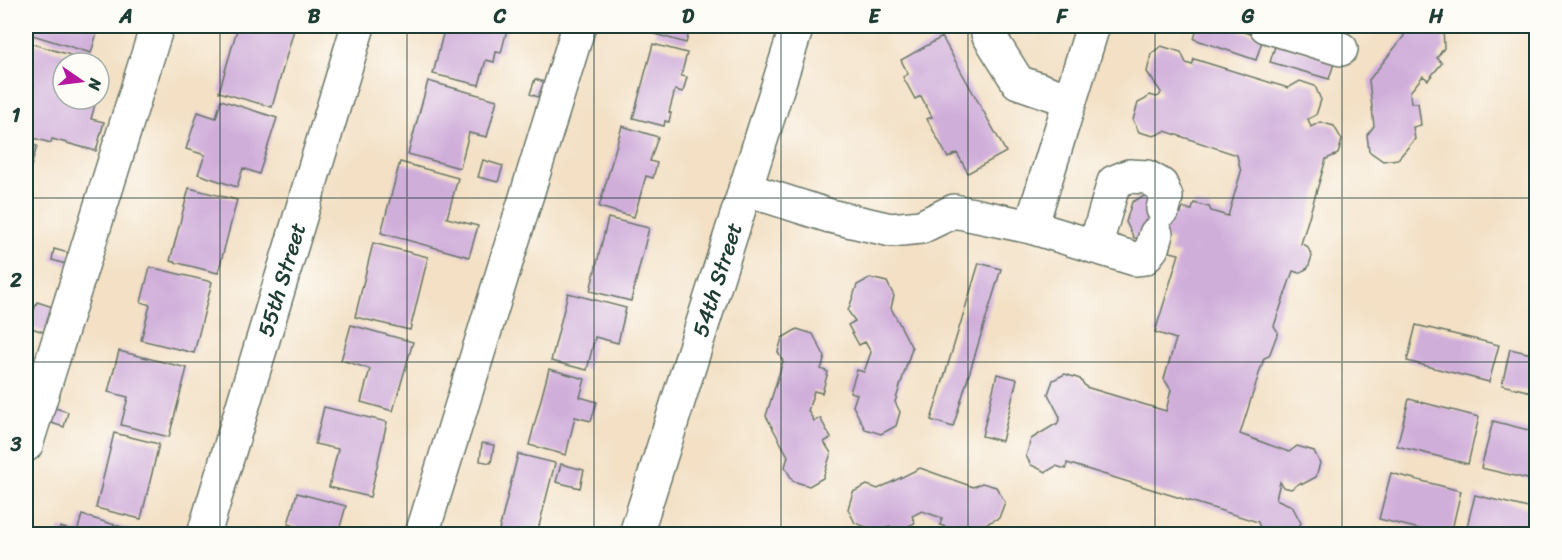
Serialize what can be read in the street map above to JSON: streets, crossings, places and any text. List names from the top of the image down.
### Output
{
  "streets": {
    "street": ["55th Street", "54th Street"]
  },
  "north": "right",
  "grid": {
    "columns": [
      "A",
      "B",
      "C",
      "D",
      "E",
      "F",
      "G",
      "H"
    ],
    "rows": ["1", "2", "3"]
  }
}
